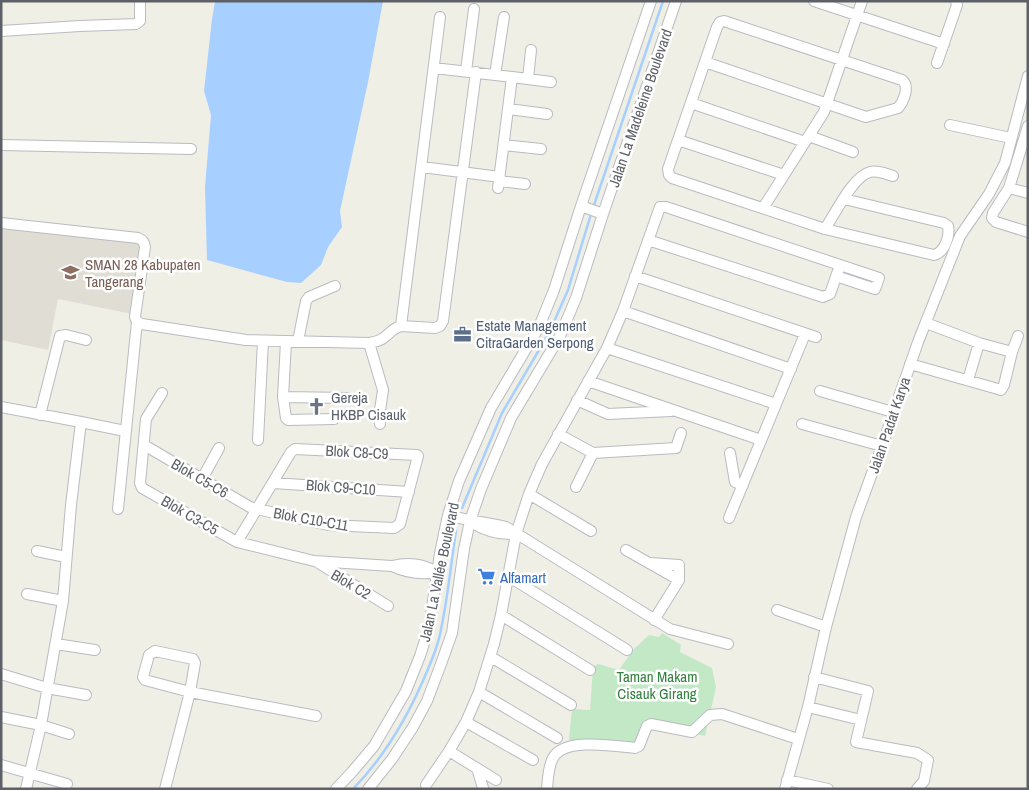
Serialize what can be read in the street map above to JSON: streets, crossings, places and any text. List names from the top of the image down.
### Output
{
  "streets": {
    "street": [
      "Jalan La Madeleine Boulevard",
      "Jalan Padat Karya",
      "Blok C8-C9",
      "Blok C5-C6",
      "Blok C9-C10",
      "Blok C3-C5",
      "Blok C10-C11",
      "Jalan La Vallée Boulevard",
      "Blok C2"
    ]
  },
  "crossings": [
    ["Jalan La Madeleine Boulevard", "Jalan La Vallée Boulevard"],
    ["Blok C8-C9", "Blok C9-C10"],
    ["Blok C8-C9", "Blok C10-C11"],
    ["Blok C5-C6", "Blok C3-C5"],
    ["Blok C5-C6", "Blok C10-C11"],
    ["Blok C9-C10", "Blok C10-C11"],
    ["Blok C3-C5", "Blok C2"]
  ],
  "parks": ["Taman Makam Cisauk Girang"],
  "places": {
    "school or university": ["SMAN 28 Kabupaten Tangerang"],
    "office": ["Estate Management CitraGarden Serpong"],
    "church": ["Gereja HKBP Cisauk"],
    "supermarket": ["Alfamart"]
  }
}
